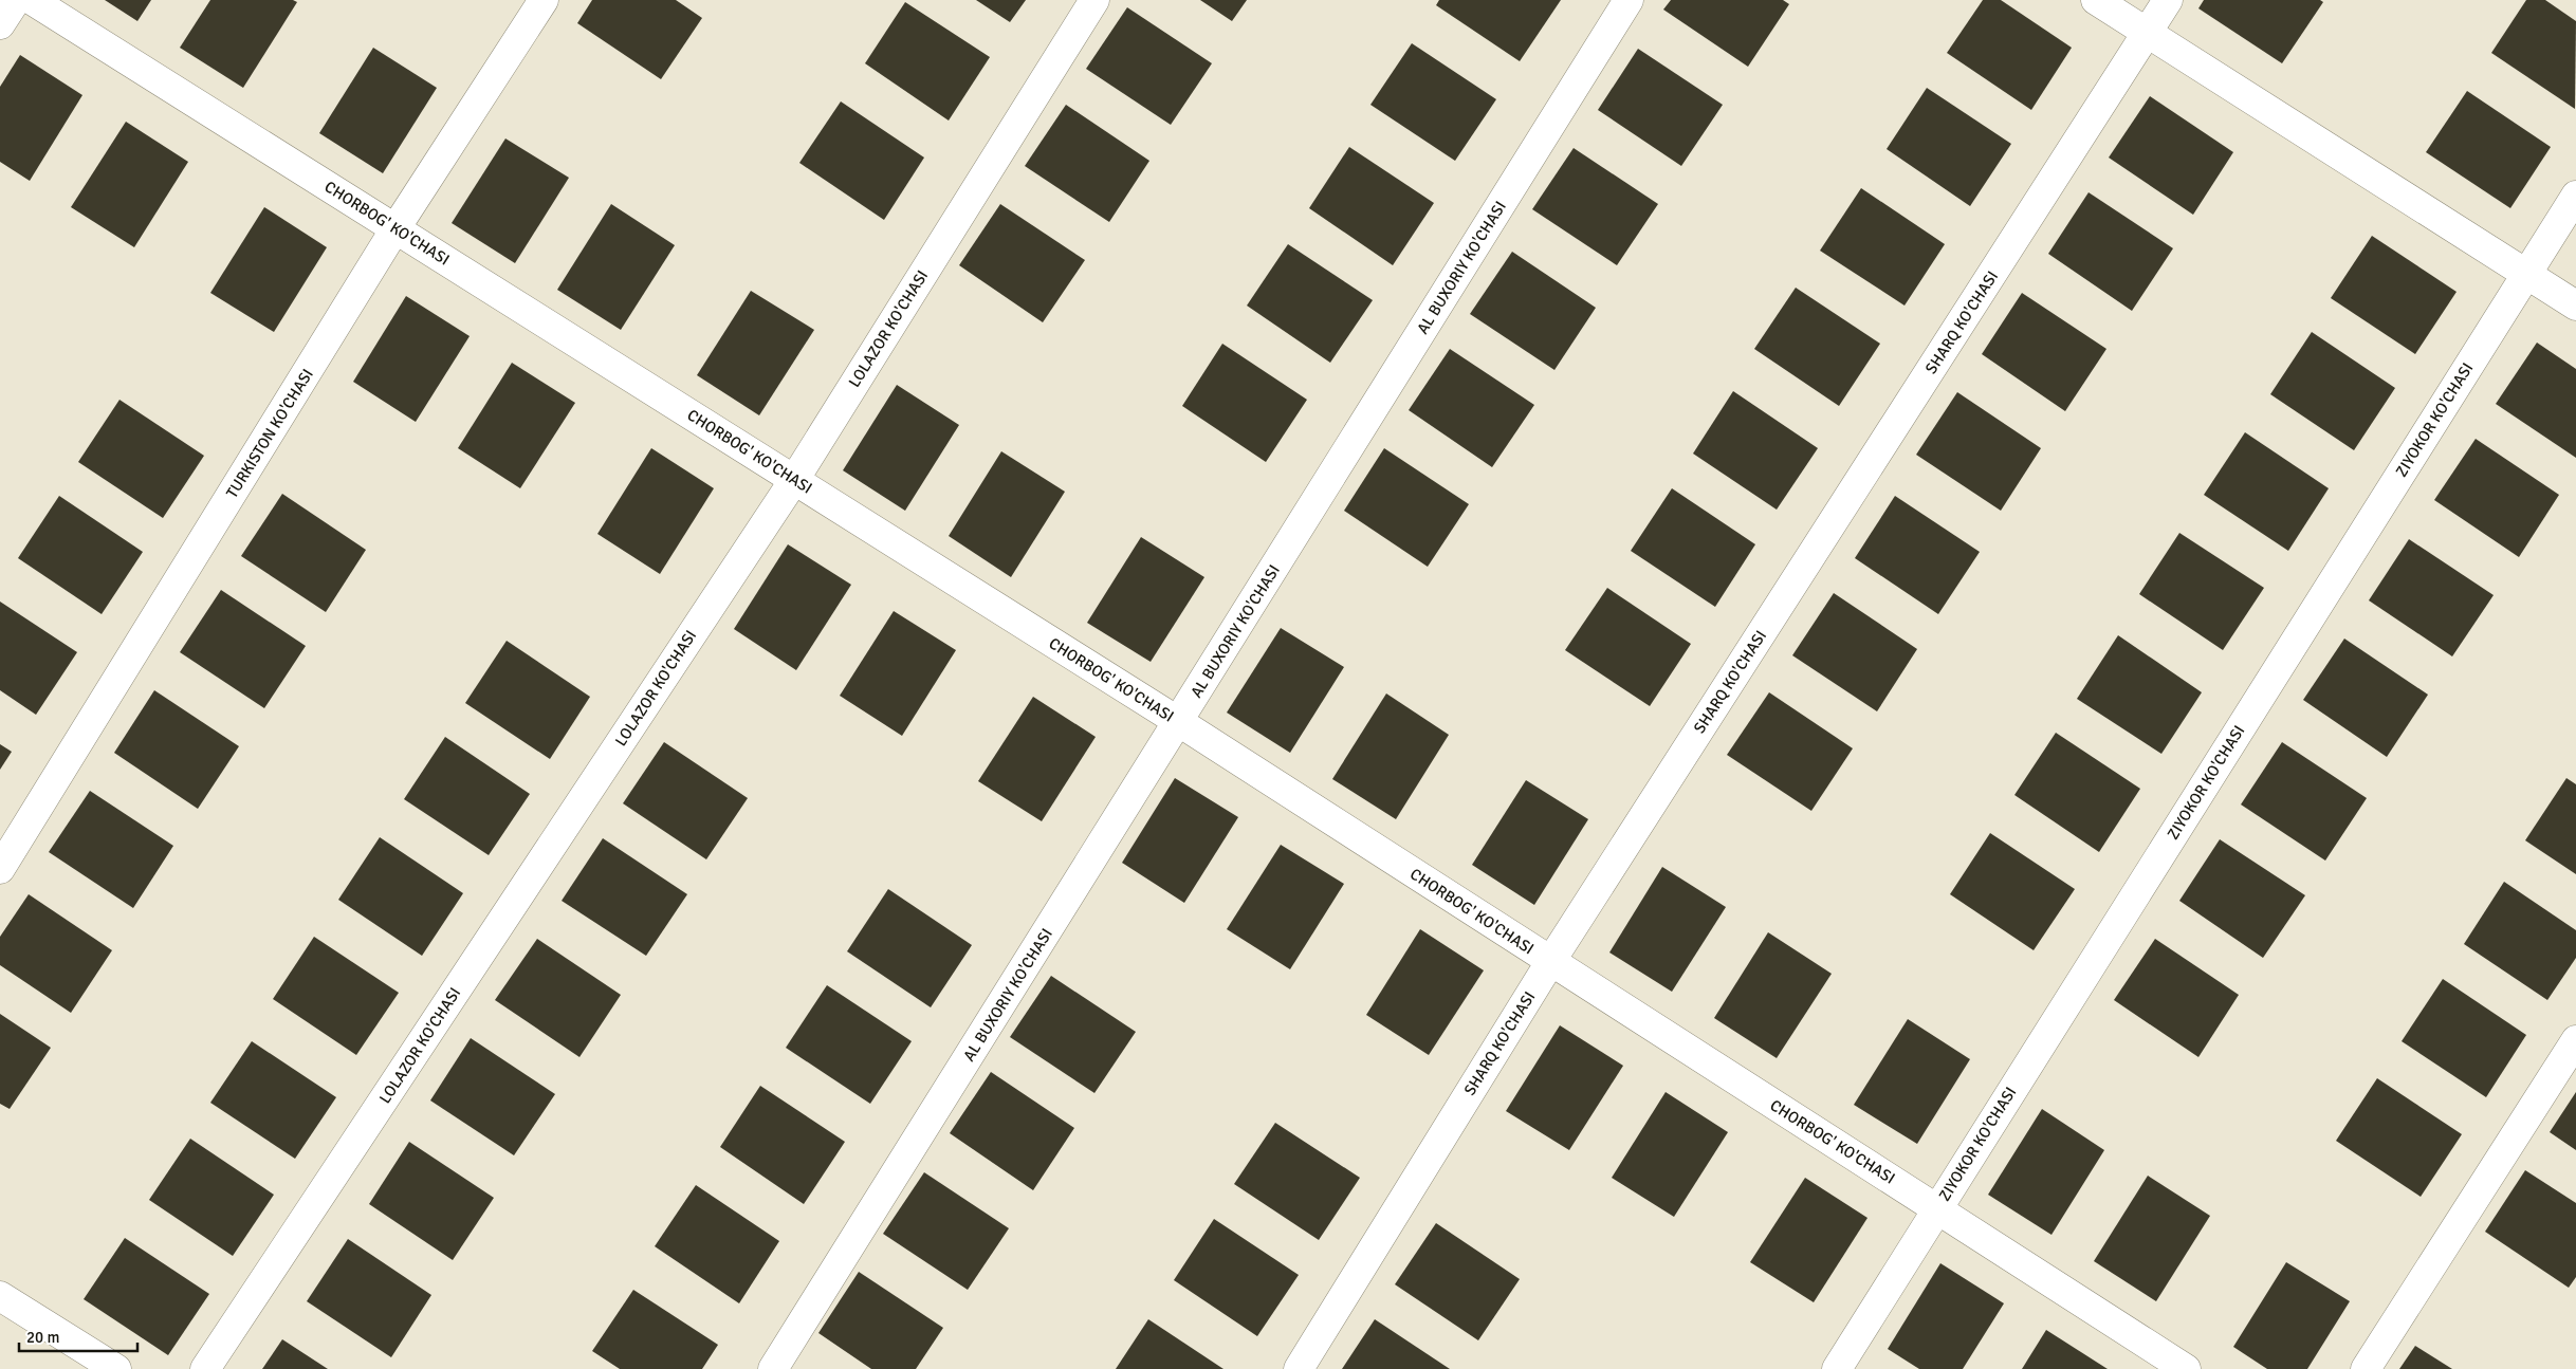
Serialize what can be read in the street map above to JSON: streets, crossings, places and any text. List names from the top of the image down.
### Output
{
  "streets": {
    "street": [
      "CHORBOG' KO'CHASI",
      "AL BUXORIY KO'CHASI",
      "SHARQ KO'CHASI",
      "LOLAZOR KO'CHASI",
      "ZIYOKOR KO'CHASI",
      "TURKISTON KO'CHASI"
    ]
  },
  "crossings": [
    ["CHORBOG' KO'CHASI", "AL BUXORIY KO'CHASI"],
    ["CHORBOG' KO'CHASI", "SHARQ KO'CHASI"],
    ["CHORBOG' KO'CHASI", "LOLAZOR KO'CHASI"],
    ["CHORBOG' KO'CHASI", "ZIYOKOR KO'CHASI"],
    ["CHORBOG' KO'CHASI", "TURKISTON KO'CHASI"]
  ],
  "scale_bar": "20 m"
}
